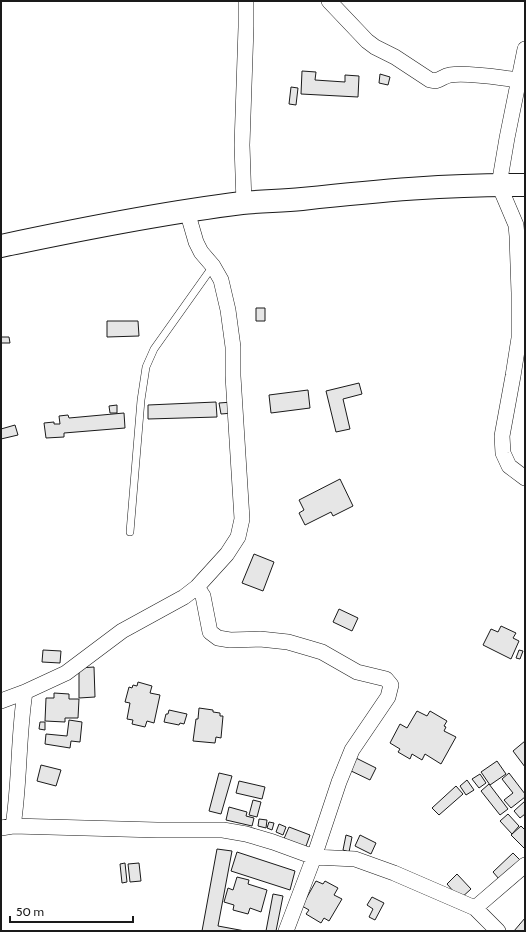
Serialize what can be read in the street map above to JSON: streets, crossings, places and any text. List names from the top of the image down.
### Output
{
  "scale_bar": "50 m"
}
